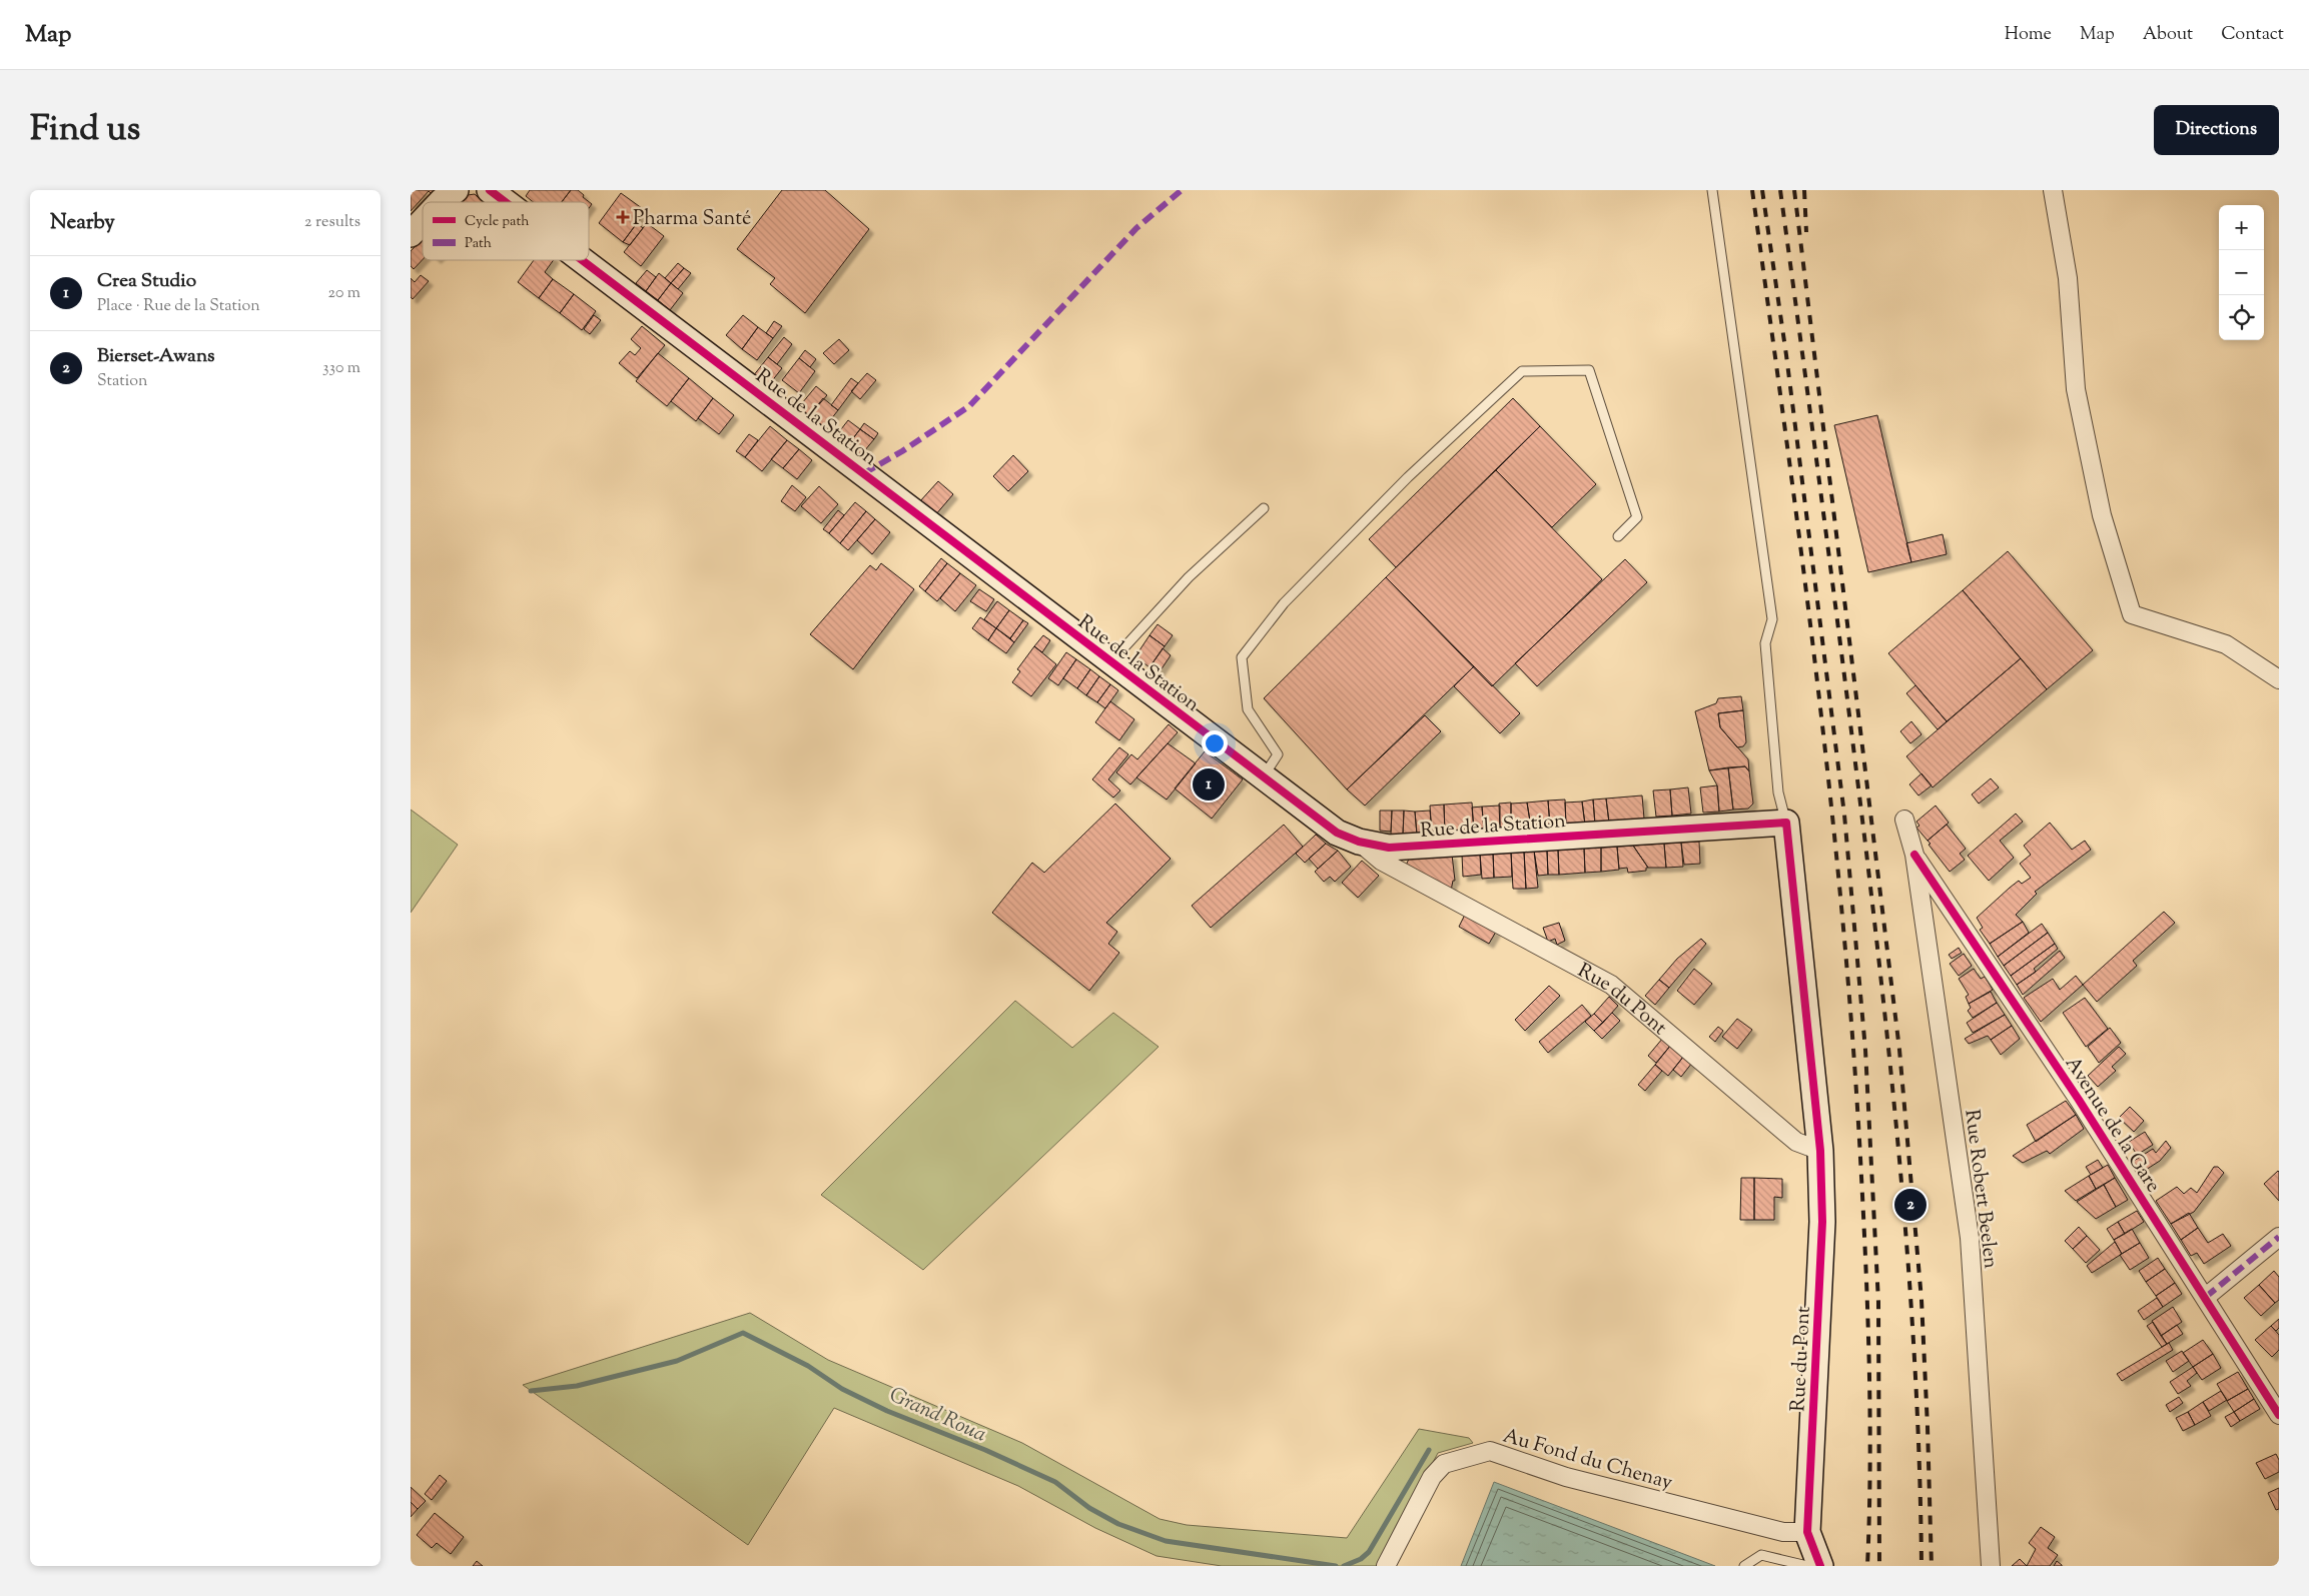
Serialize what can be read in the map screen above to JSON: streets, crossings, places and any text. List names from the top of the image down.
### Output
{
  "streets": {
    "street": [
      "Rue de la Station",
      "Rue du Pont",
      "Avenue de la Gare",
      "Rue Robert Beelen",
      "Au Fond du Chenay"
    ]
  },
  "crossings": [
    ["Rue de la Station", "Rue du Pont"],
    ["Rue du Pont", "Au Fond du Chenay"],
    ["Avenue de la Gare", "Rue Robert Beelen"]
  ],
  "water": ["Grand Roua"],
  "places": {
    "health": ["Pharma Santé"]
  },
  "legend": ["Cycle path", "Path"],
  "page": {
    "header": "Map",
    "nav": [
      "Home",
      "Map",
      "About",
      "Contact"
    ],
    "title": "Find us",
    "buttons": "Directions",
    "heading": ["Nearby", "2 results"],
    "map_buttons": ["+", "−"],
    "list": [
      {
        "mark": "1",
        "name": "Crea Studio",
        "note": "Place · Rue de la Station",
        "value": "20 m"
      },
      {
        "mark": "2",
        "name": "Bierset-Awans",
        "note": "Station",
        "value": "330 m"
      }
    ],
    "pins": ["1", "2"]
  }
}
